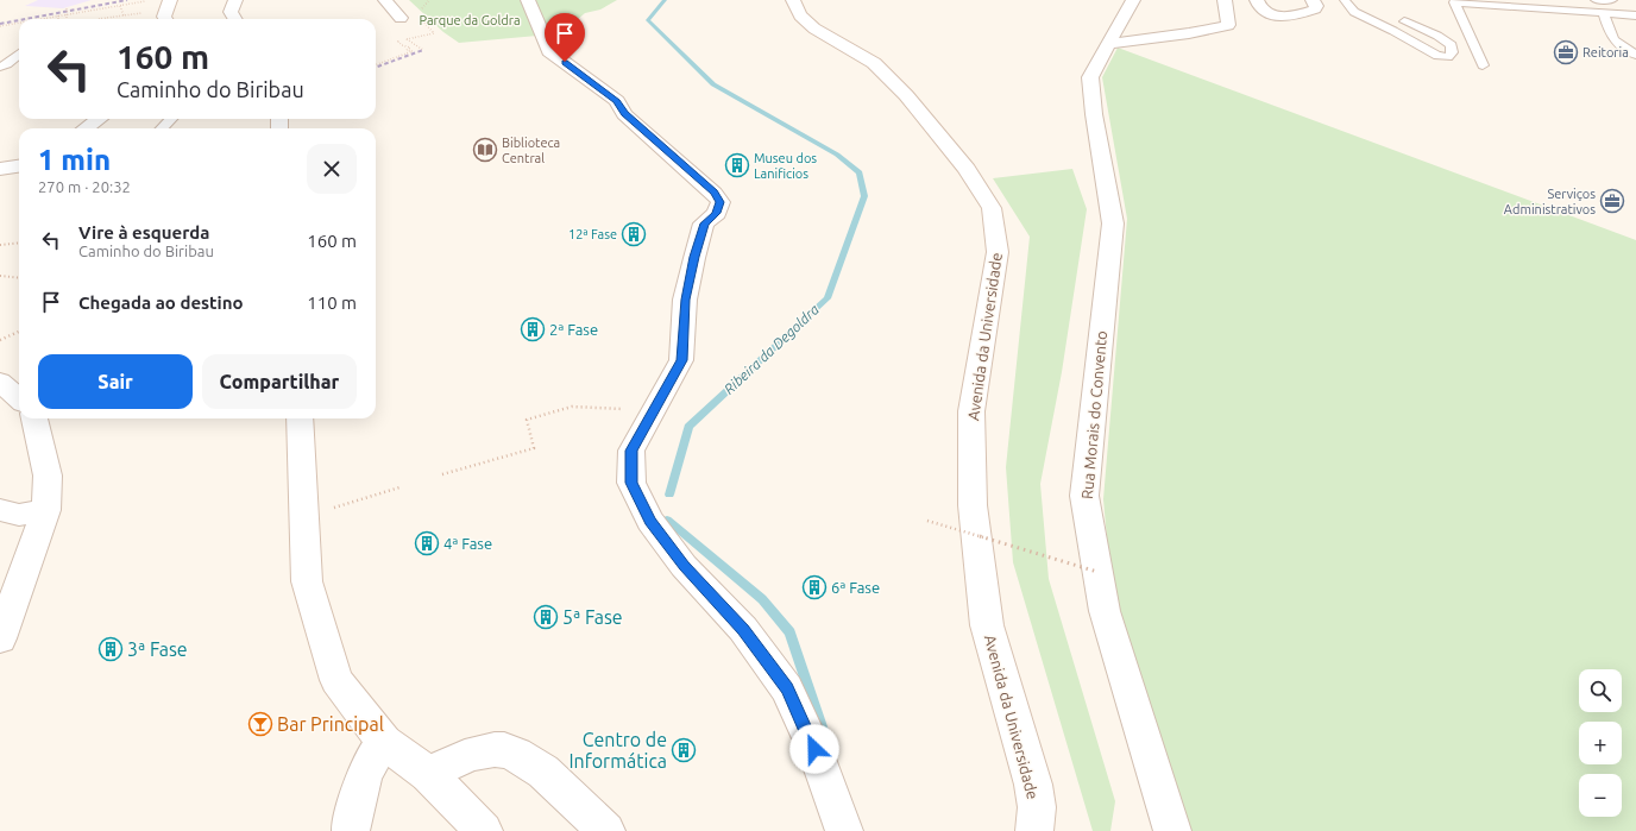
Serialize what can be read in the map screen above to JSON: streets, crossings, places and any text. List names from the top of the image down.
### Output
{
  "streets": {
    "street": ["Avenida da Universidade", "Rua Morais do Convento"]
  },
  "water": ["Ribeira da Degoldra"],
  "parks": ["Parque da Goldra"],
  "places": {
    "office": ["Reitoria", "Serviços Administrativos"],
    "library": ["Biblioteca Central"],
    "building": [
      "Museu dos Lanificios",
      "12ª Fase",
      "2ª Fase",
      "4ª Fase",
      "6ª Fase",
      "5ª Fase",
      "3ª Fase",
      "Centro de Informática"
    ],
    "bar": ["Bar Principal"]
  },
  "page": {
    "turn": ["160 m", "Caminho do Biribau"],
    "heading": ["1 min", "270 m · 20:32"],
    "list": [
      {
        "name": "Vire à esquerda",
        "note": "Caminho do Biribau",
        "value": "160 m"
      },
      {
        "name": "Chegada ao destino",
        "value": "110 m"
      }
    ],
    "buttons": ["Sair", "Compartilhar"],
    "map_buttons": ["+", "−"]
  }
}
